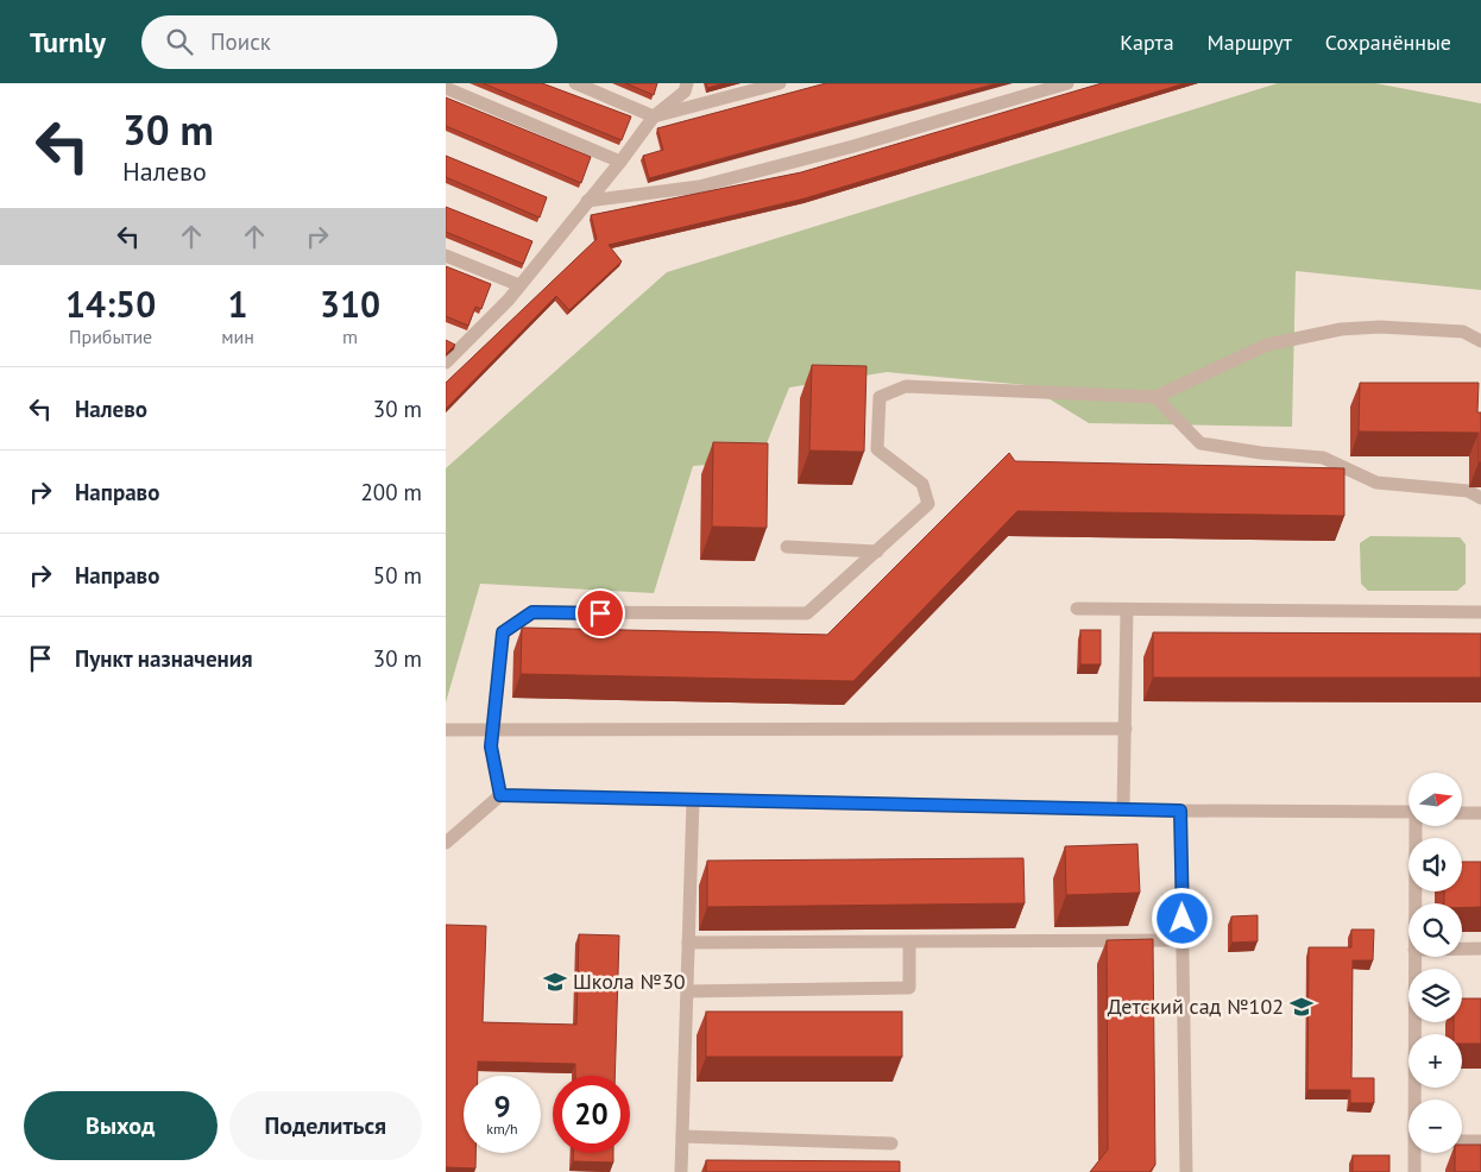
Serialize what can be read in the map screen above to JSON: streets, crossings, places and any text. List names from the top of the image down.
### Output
{
  "places": {
    "school or university": ["Школа №30", "Детский сад №102"]
  },
  "north": "right",
  "page": {
    "header": "Turnly",
    "search": "Поиск",
    "nav": ["Карта", "Маршрут", "Сохранённые"],
    "turn": ["30 m", "Налево"],
    "eta": [
      "14:50",
      "Прибытие",
      "1",
      "мин",
      "310",
      "m"
    ],
    "list": [
      {
        "name": "Налево",
        "value": "30 m"
      },
      {
        "name": "Направо",
        "value": "200 m"
      },
      {
        "name": "Направо",
        "value": "50 m"
      },
      {
        "name": "Пункт назначения",
        "value": "30 m"
      }
    ],
    "map_buttons": ["+", "−"],
    "speed": "9 km/h",
    "limit": "20",
    "buttons": ["Выход", "Поделиться"]
  }
}
